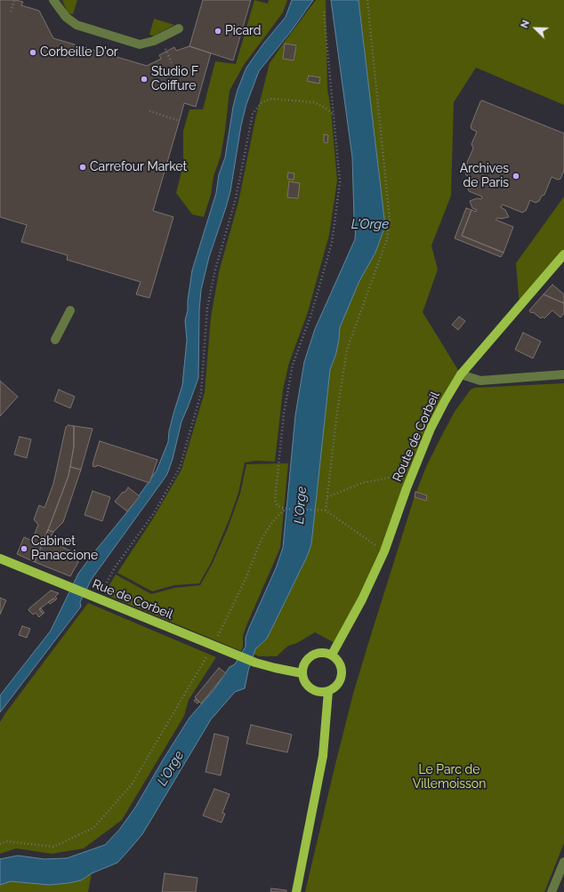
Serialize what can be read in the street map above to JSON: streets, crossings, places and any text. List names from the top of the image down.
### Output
{
  "streets": {
    "main road": ["Route de Corbeil", "Rue de Corbeil"]
  },
  "crossings": [
    ["Route de Corbeil", "Rue de Corbeil"]
  ],
  "water": ["L'Orge"],
  "parks": ["Le Parc de Villemoisson"],
  "places": [
    "Picard",
    "Corbeille D'or",
    "Studio F Coiffure",
    "Carrefour Market",
    "Archives de Paris",
    "Cabinet Panaccione"
  ],
  "north": "top left"
}
